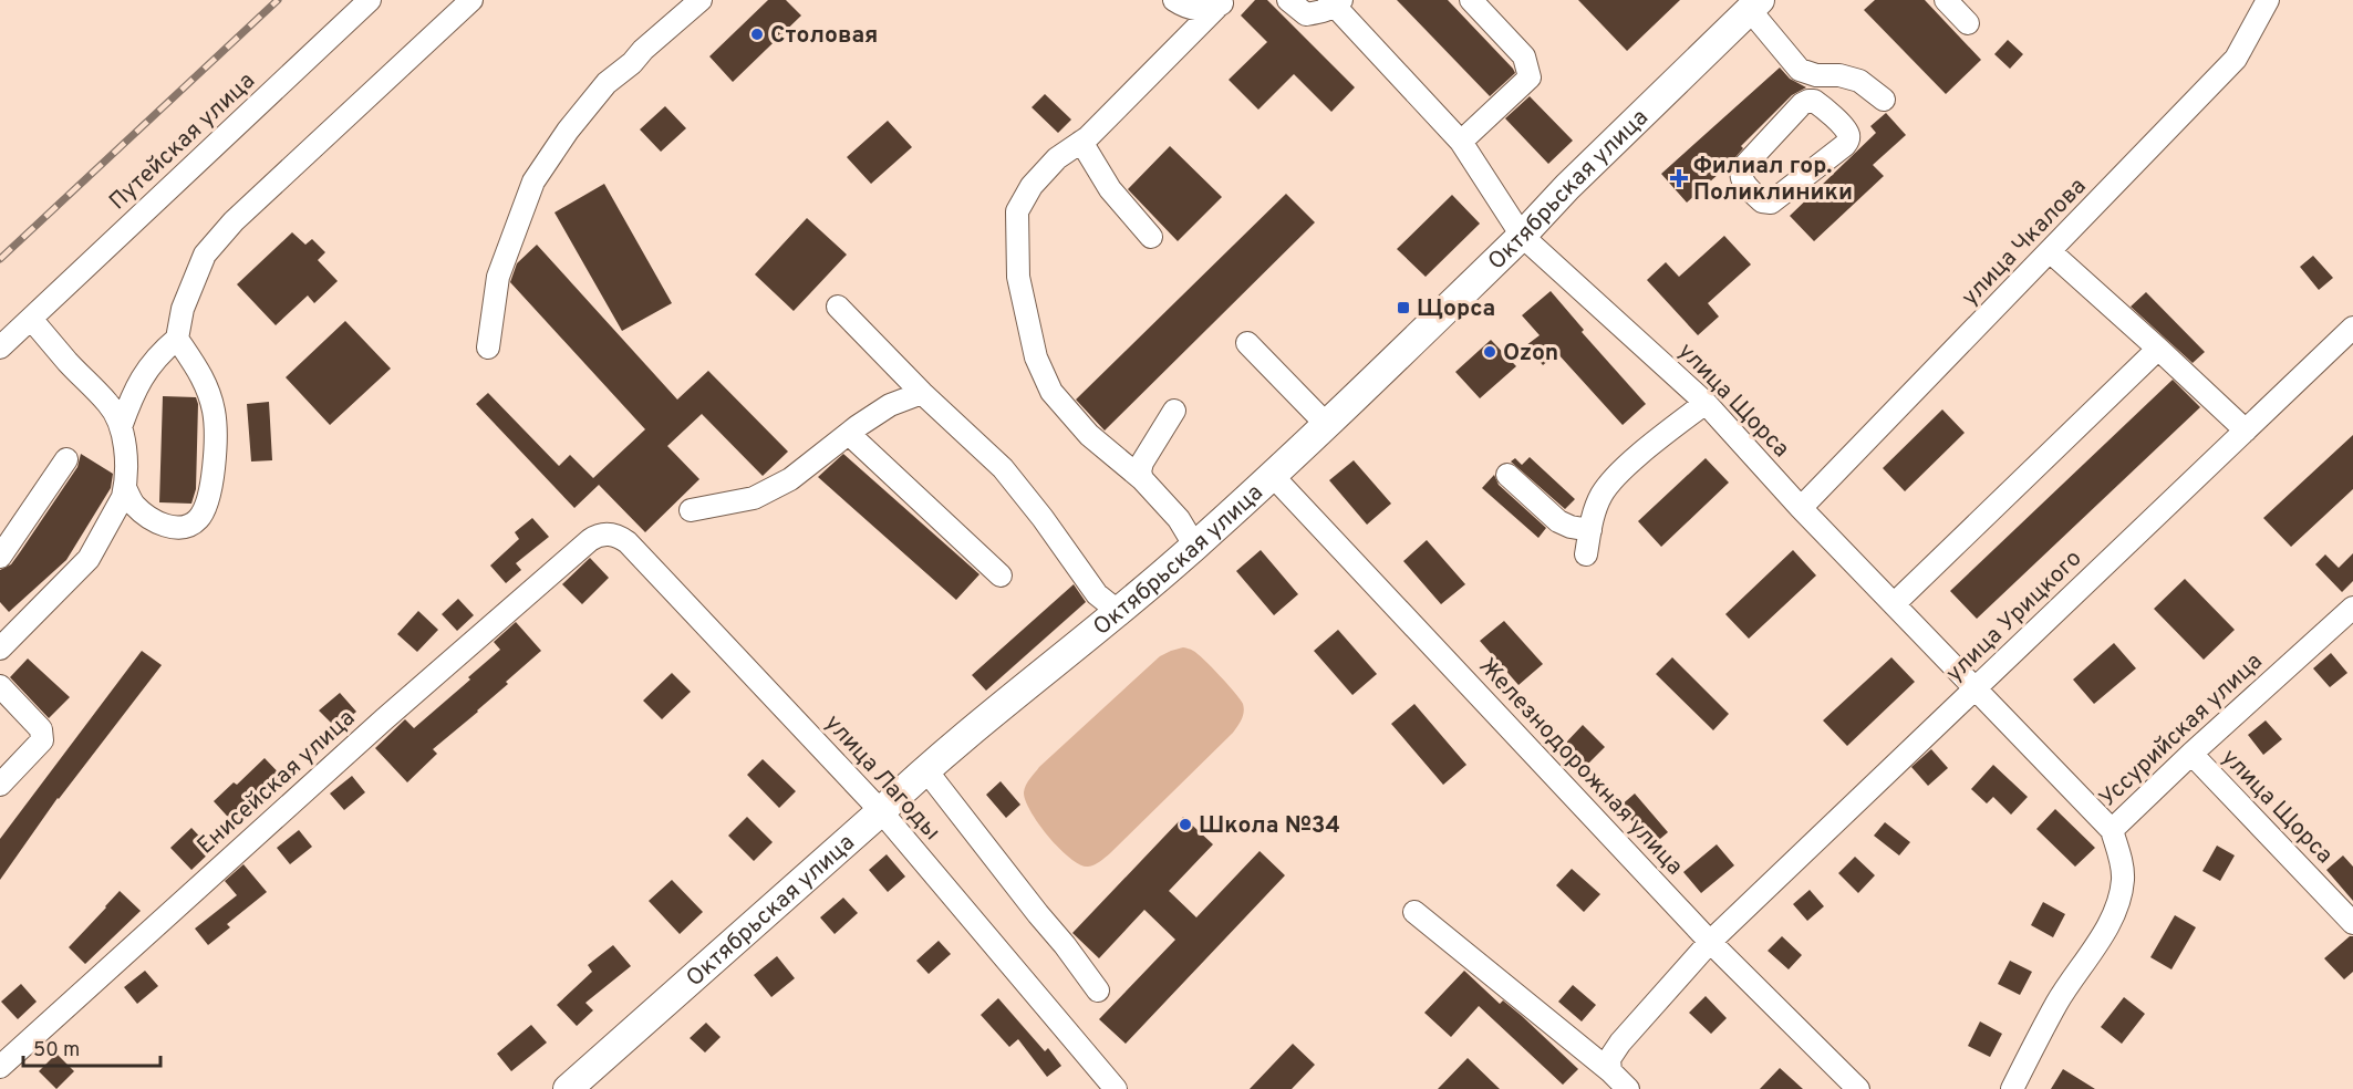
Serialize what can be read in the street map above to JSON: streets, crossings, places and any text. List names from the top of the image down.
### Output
{
  "streets": {
    "main road": ["Октябрьская улица"],
    "street": [
      "Путейская улица",
      "улица Чкалова",
      "улица Щорса",
      "улица Урицкого",
      "Уссурийская улица",
      "Железнодорожная улица",
      "улица Лагоды",
      "Енисейская улица"
    ]
  },
  "crossings": [
    ["Октябрьская улица", "улица Щорса"],
    ["Октябрьская улица", "Железнодорожная улица"],
    ["Октябрьская улица", "улица Лагоды"],
    ["улица Чкалова", "улица Щорса"],
    ["улица Щорса", "улица Урицкого"],
    ["улица Щорса", "Уссурийская улица"],
    ["улица Урицкого", "Железнодорожная улица"],
    ["улица Лагоды", "Енисейская улица"]
  ],
  "places": {
    "other": ["Столовая", "Ozon", "Школа №34"],
    "health": ["Филиал гор. Поликлиники"],
    "transit": ["Щорса"]
  },
  "scale_bar": "50 m"
}
